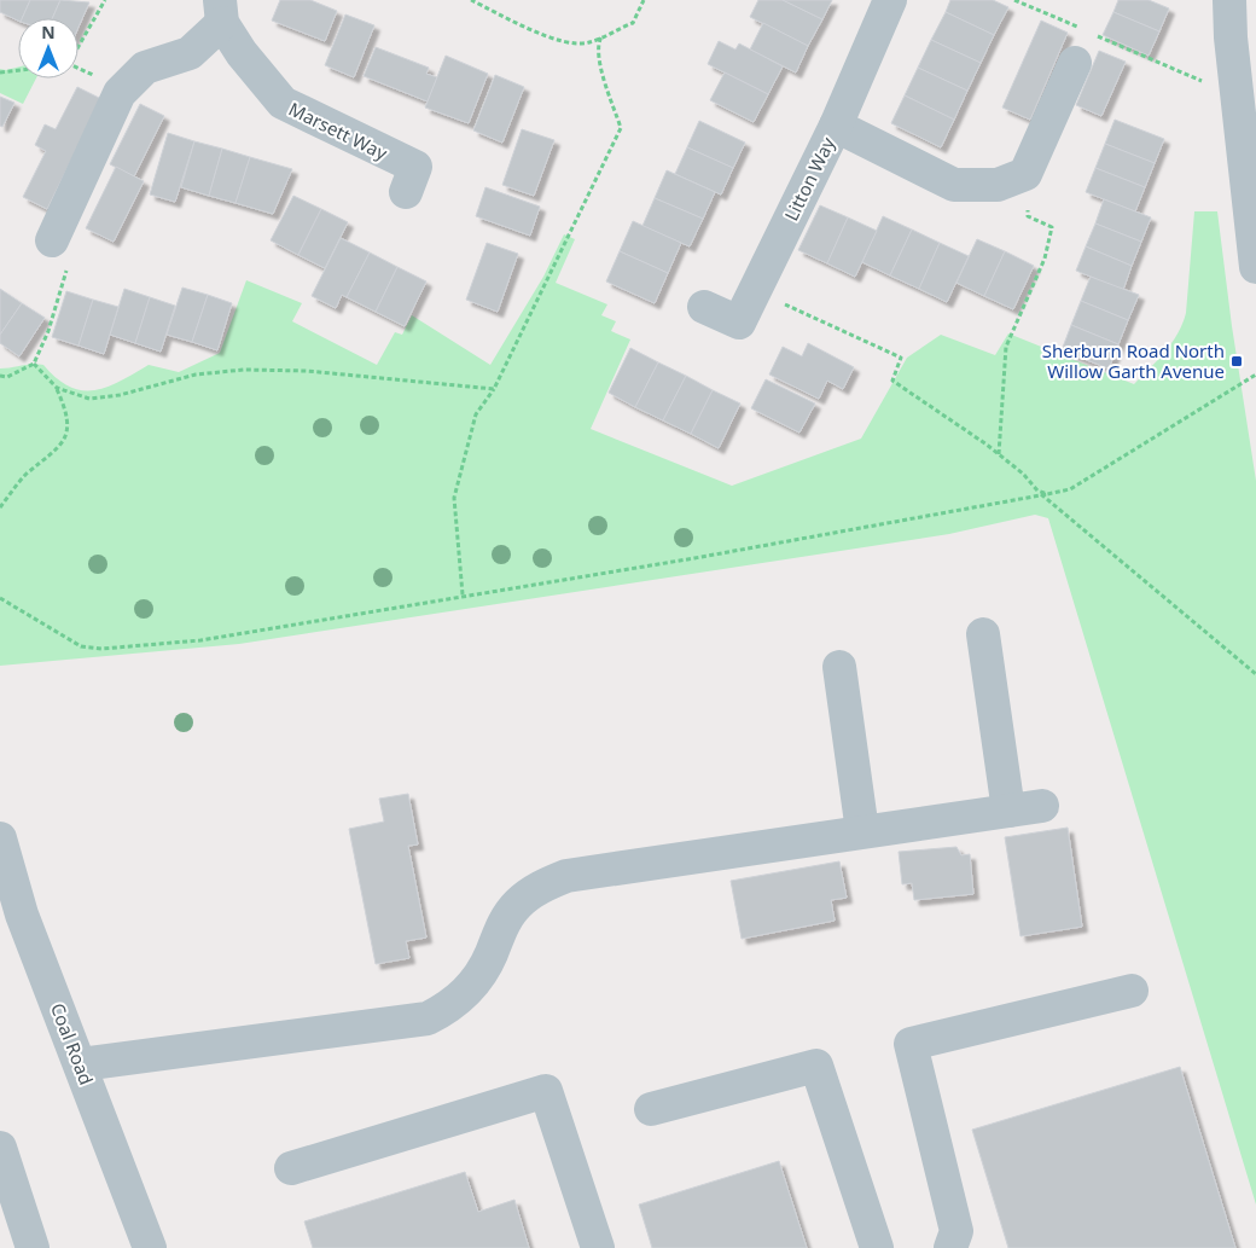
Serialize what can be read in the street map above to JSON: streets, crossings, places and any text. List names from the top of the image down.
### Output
{
  "streets": {
    "street": ["Marsett Way", "Litton Way", "Coal Road"]
  },
  "places": {
    "transit": ["Sherburn Road North Willow Garth Avenue"]
  },
  "north": "top"
}
